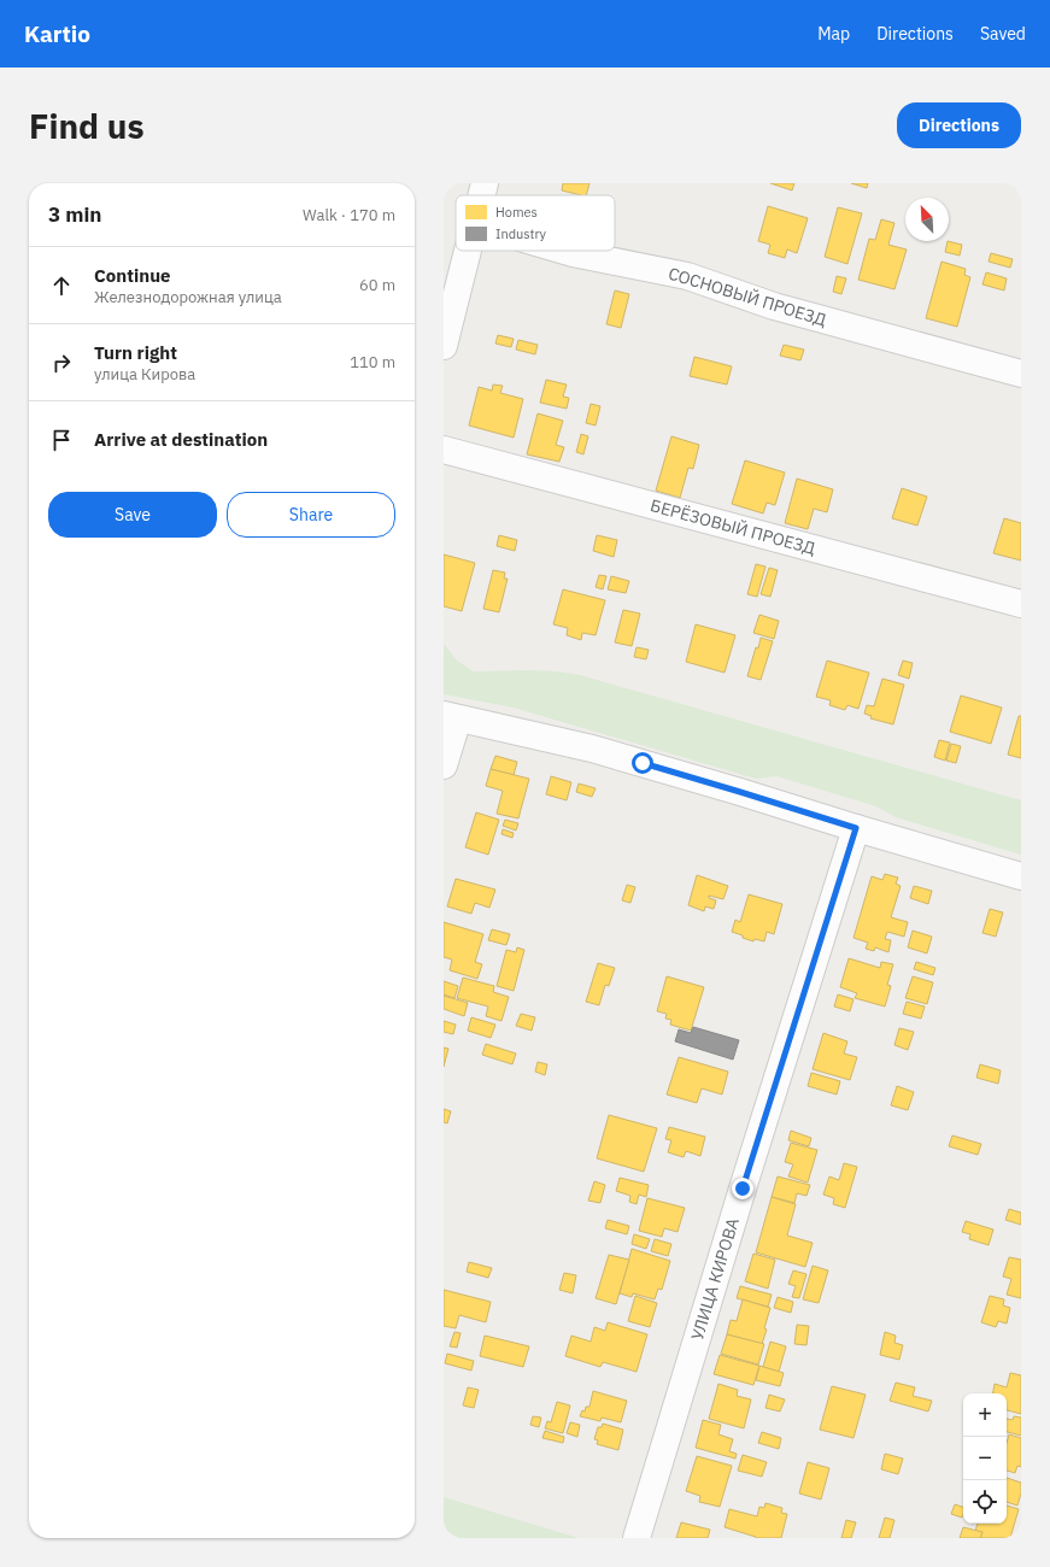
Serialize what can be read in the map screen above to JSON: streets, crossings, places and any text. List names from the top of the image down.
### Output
{
  "streets": {
    "street": ["СОСНОВЫЙ ПРОЕЗД", "БЕРЁЗОВЫЙ ПРОЕЗД", "УЛИЦА КИРОВА"]
  },
  "legend": ["Homes", "Industry"],
  "north": "top left",
  "page": {
    "header": "Kartio",
    "nav": ["Map", "Directions", "Saved"],
    "buttons": [
      "Directions",
      ["Save", "Share"]
    ],
    "title": "Find us",
    "heading": ["3 min", "Walk · 170 m"],
    "list": [
      ["Continue", "Железнодорожная улица", "60 m"],
      ["Turn right", "улица Кирова", "110 m"],
      "Arrive at destination"
    ],
    "map_buttons": ["+", "−"]
  }
}
